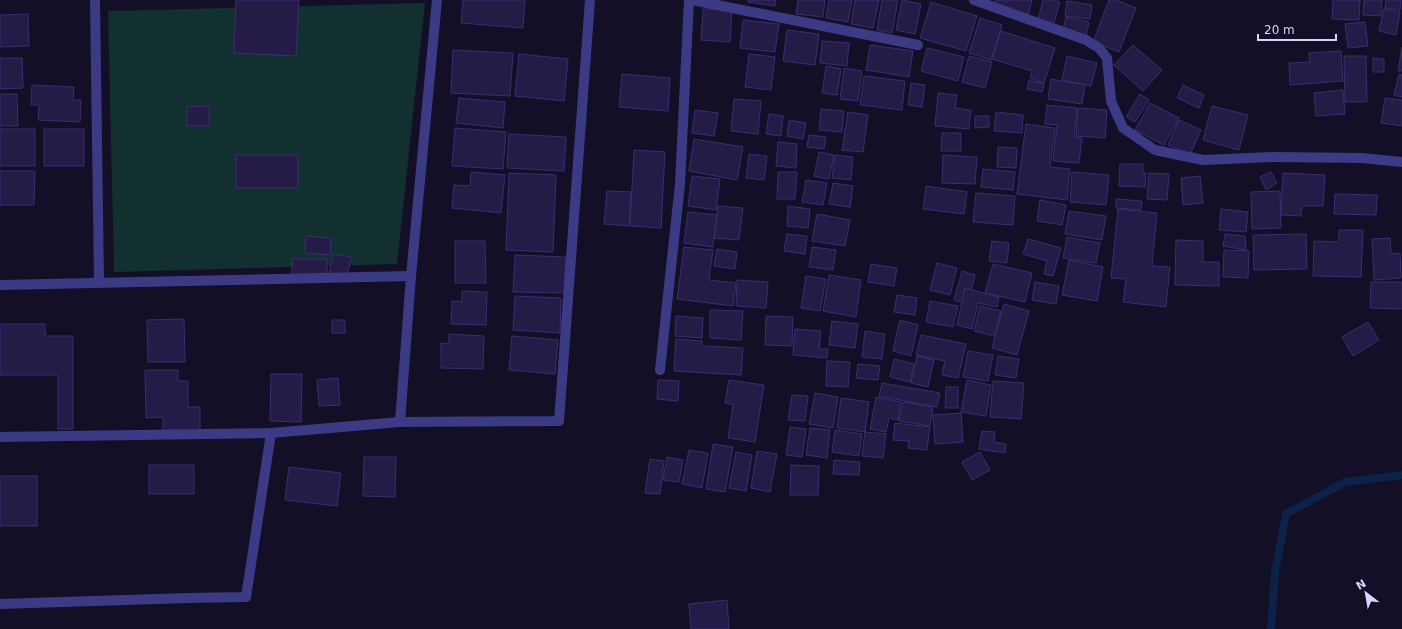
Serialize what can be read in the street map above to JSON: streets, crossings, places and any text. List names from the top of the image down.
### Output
{
  "scale_bar": "20 m",
  "north": "top left"
}
